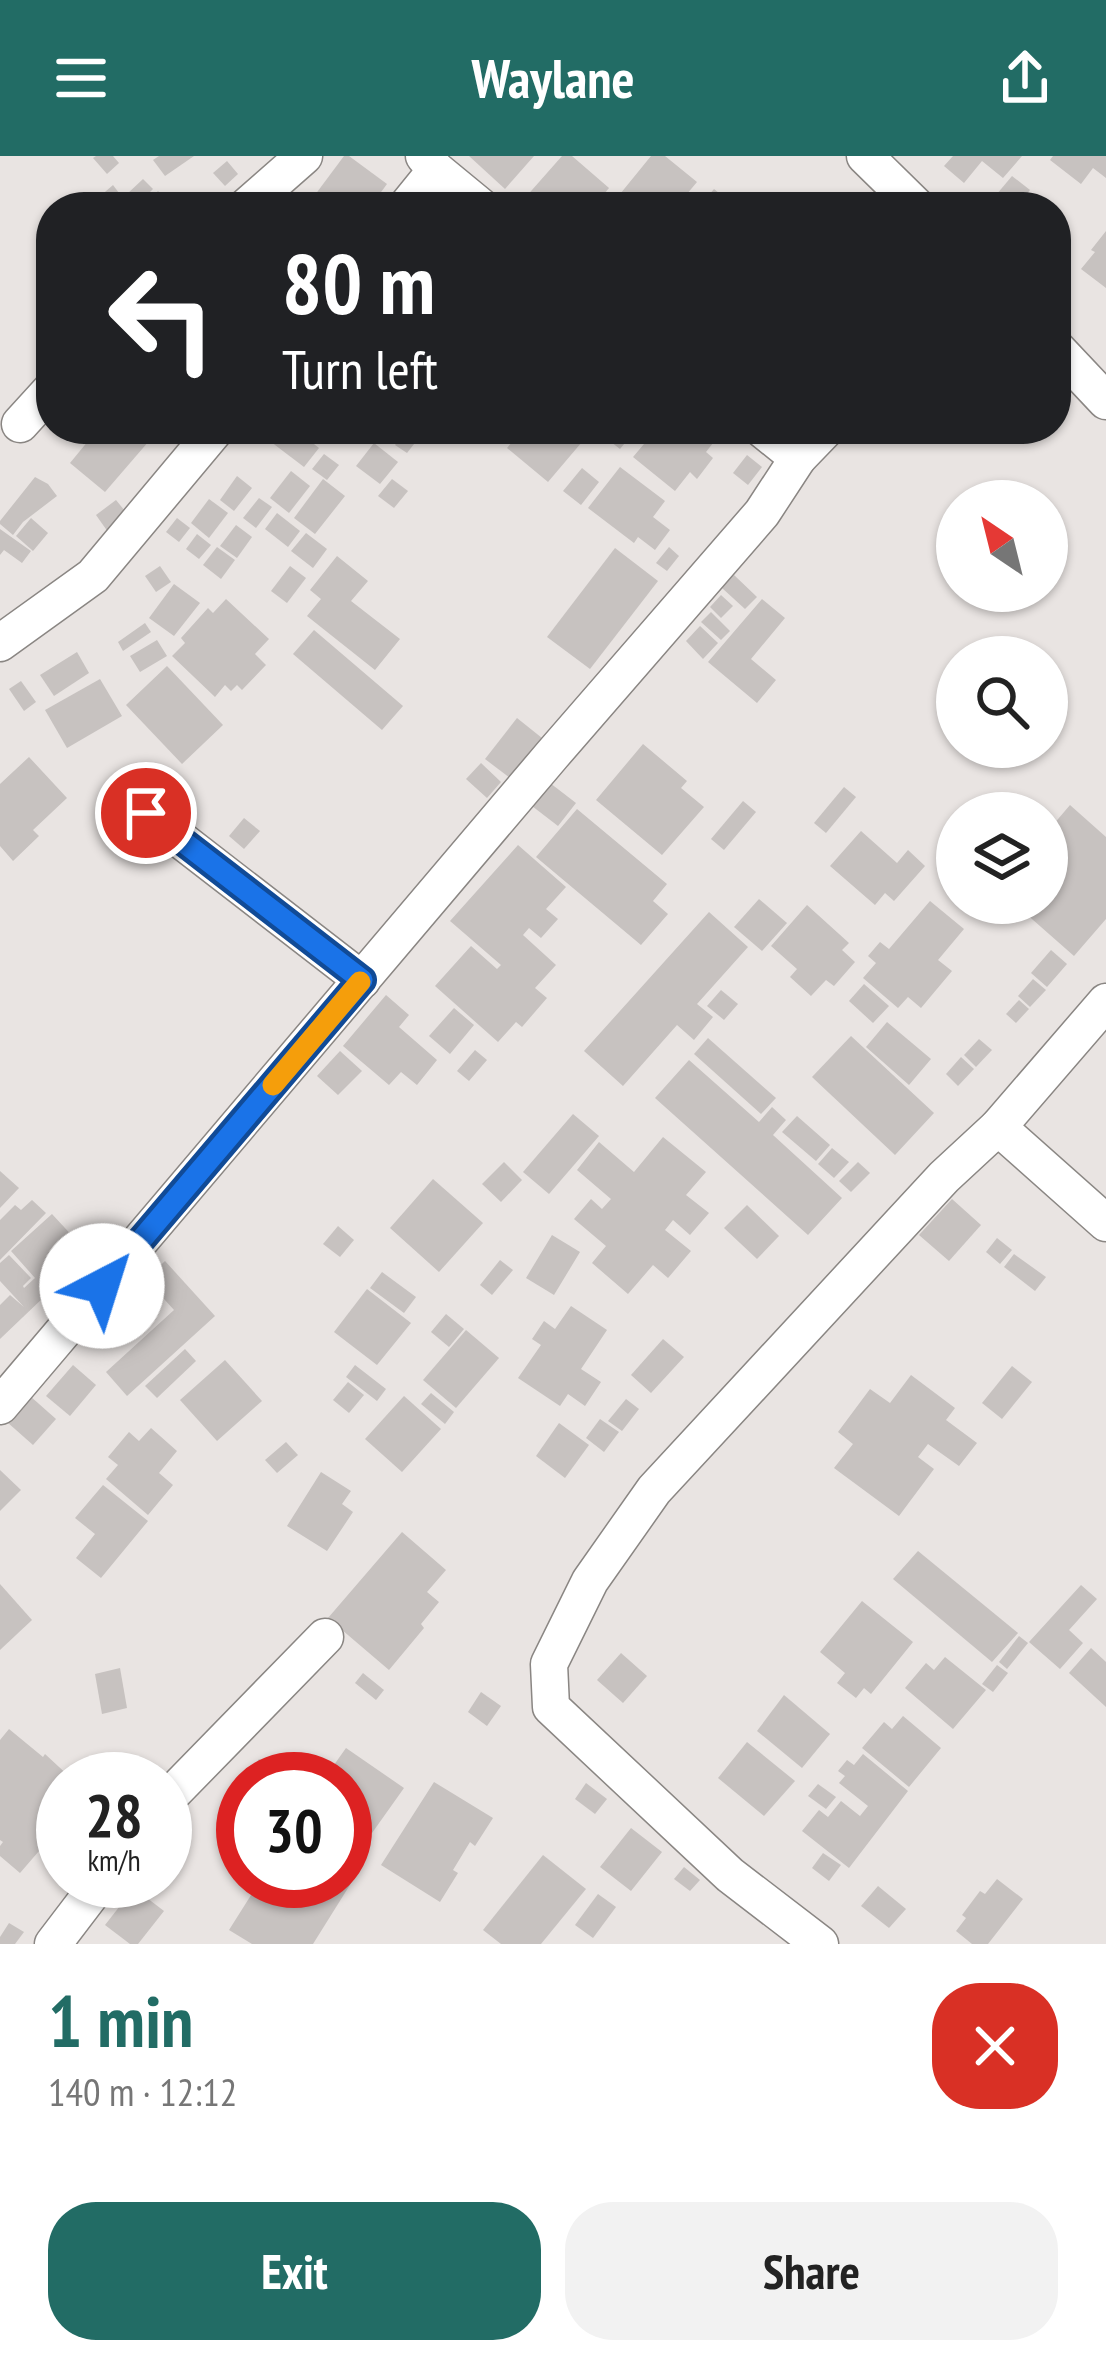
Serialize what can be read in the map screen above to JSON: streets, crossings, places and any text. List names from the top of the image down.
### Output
{
  "north": "top left",
  "page": {
    "header": "Waylane",
    "turn": ["80 m", "Turn left"],
    "speed": "28 km/h",
    "limit": "30",
    "heading": ["1 min", "140 m · 12:12"],
    "buttons": ["Exit", "Share"]
  }
}
